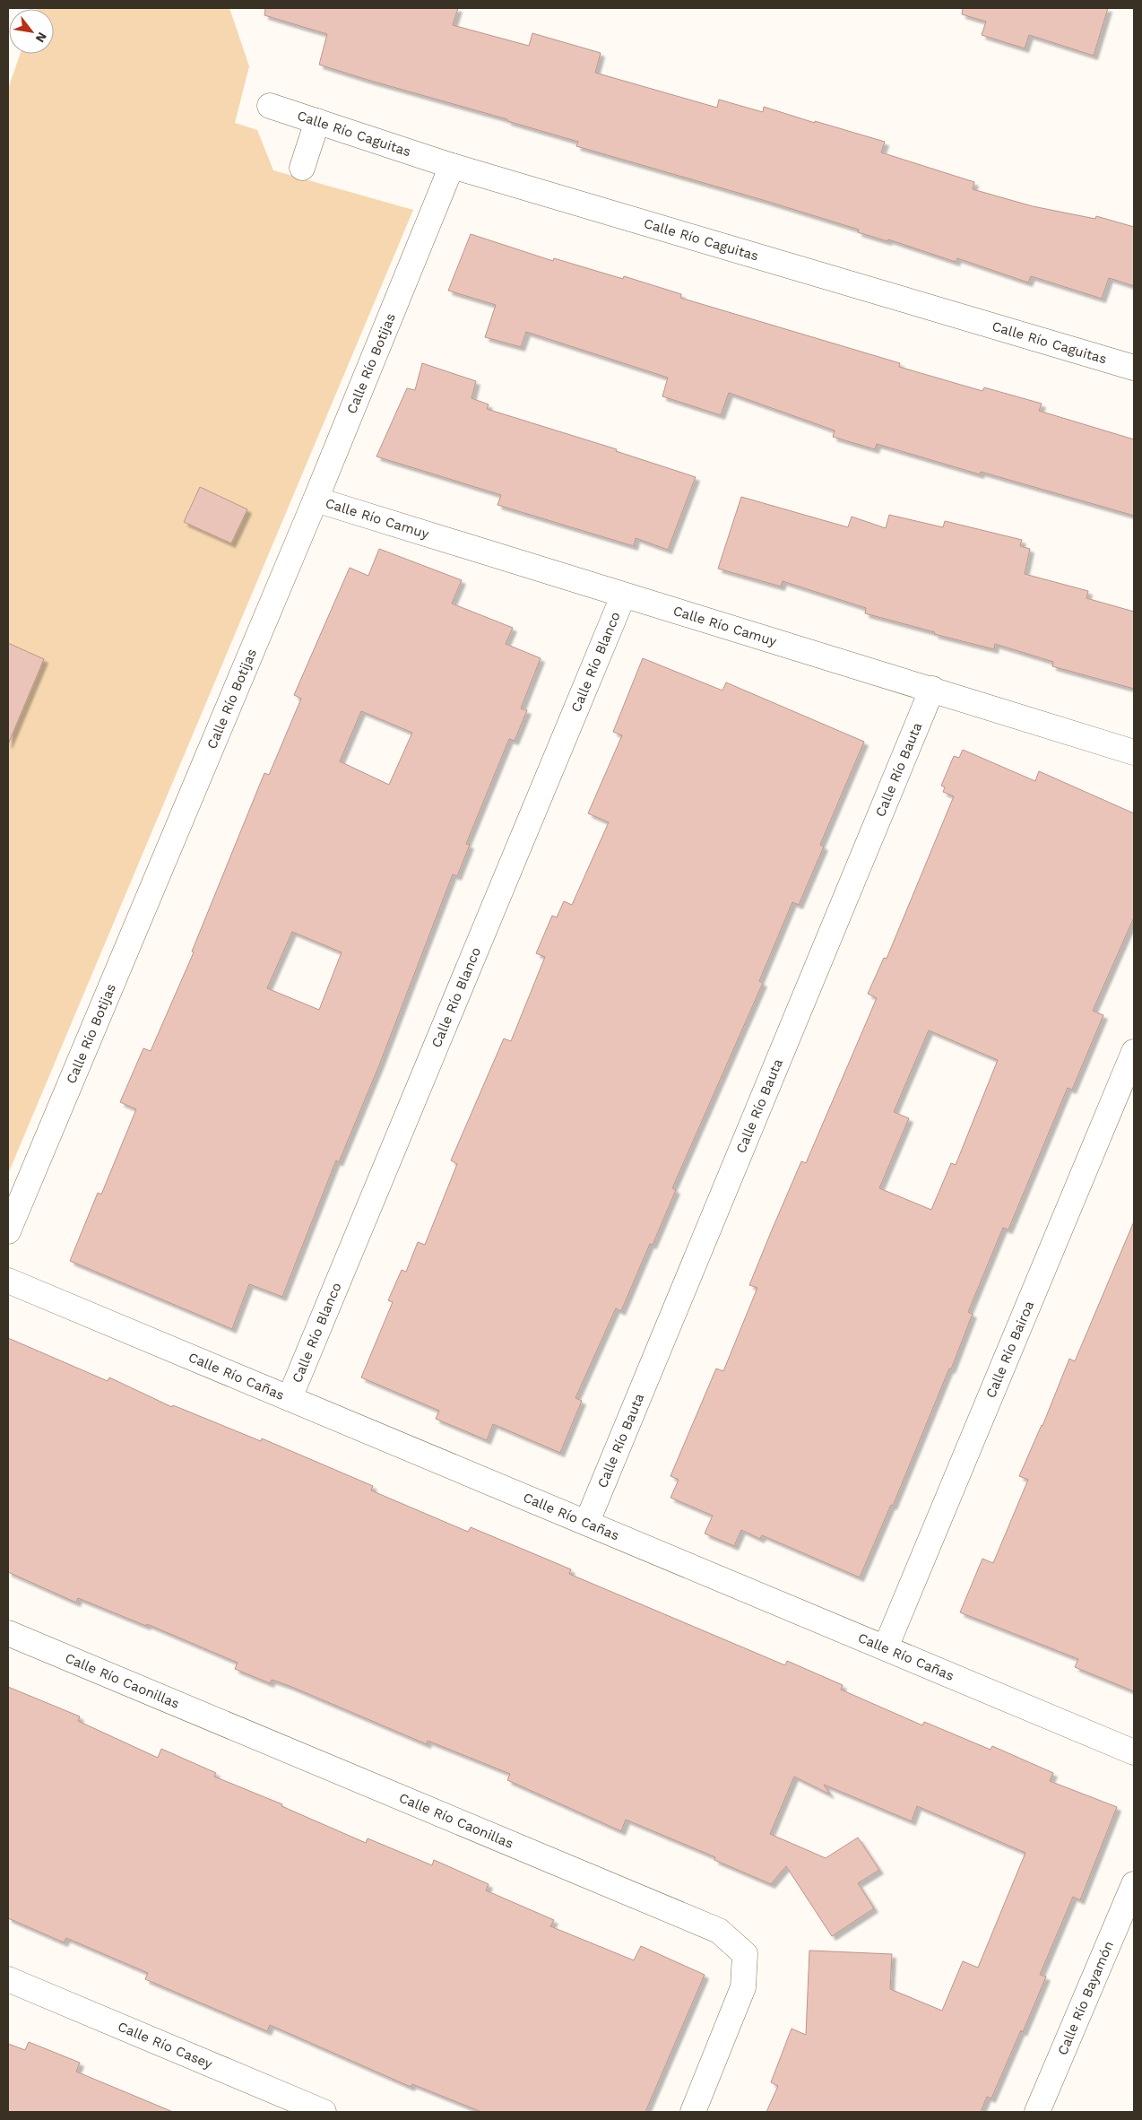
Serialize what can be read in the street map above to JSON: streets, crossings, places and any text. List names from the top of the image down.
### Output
{
  "streets": {
    "street": [
      "Calle Río Caguitas",
      "Calle Río Botijas",
      "Calle Río Camuy",
      "Calle Río Blanco",
      "Calle Río Bauta",
      "Calle Río Bairoa",
      "Calle Río Cañas",
      "Calle Río Caonillas",
      "Calle Río Bayamón",
      "Calle Río Casey"
    ]
  },
  "crossings": [
    ["Calle Río Caguitas", "Calle Río Botijas"],
    ["Calle Río Botijas", "Calle Río Camuy"],
    ["Calle Río Camuy", "Calle Río Blanco"],
    ["Calle Río Camuy", "Calle Río Bauta"],
    ["Calle Río Blanco", "Calle Río Cañas"],
    ["Calle Río Bauta", "Calle Río Cañas"],
    ["Calle Río Bairoa", "Calle Río Cañas"]
  ],
  "north": "bottom right"
}
